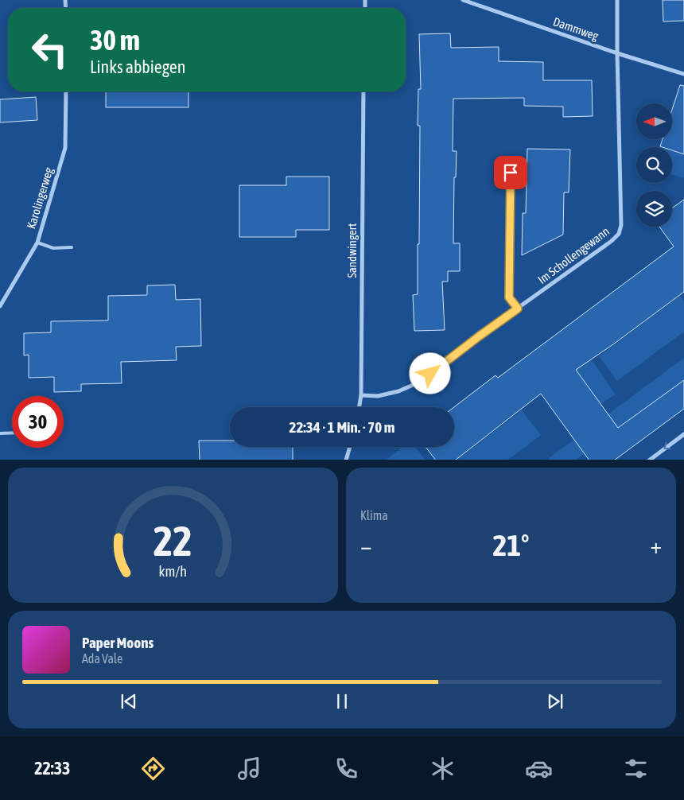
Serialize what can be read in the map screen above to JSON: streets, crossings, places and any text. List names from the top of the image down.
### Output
{
  "streets": {
    "street": [
      "Dammweg",
      "Karolingerweg",
      "Sandwingert",
      "Im Schollengewann"
    ]
  },
  "crossings": [
    ["Dammweg", "Im Schollengewann"],
    ["Sandwingert", "Im Schollengewann"]
  ],
  "north": "left",
  "page": {
    "turn": ["30 m", "Links abbiegen"],
    "limit": "30",
    "trip": "22:34 · 1 Min. · 70 m",
    "tile": "Klima",
    "heat": ["−", "21°", "+"],
    "song": ["Paper Moons", "Ada Vale"],
    "tabs": "22:33",
    "gauge": ["22", "km/h"]
  }
}
